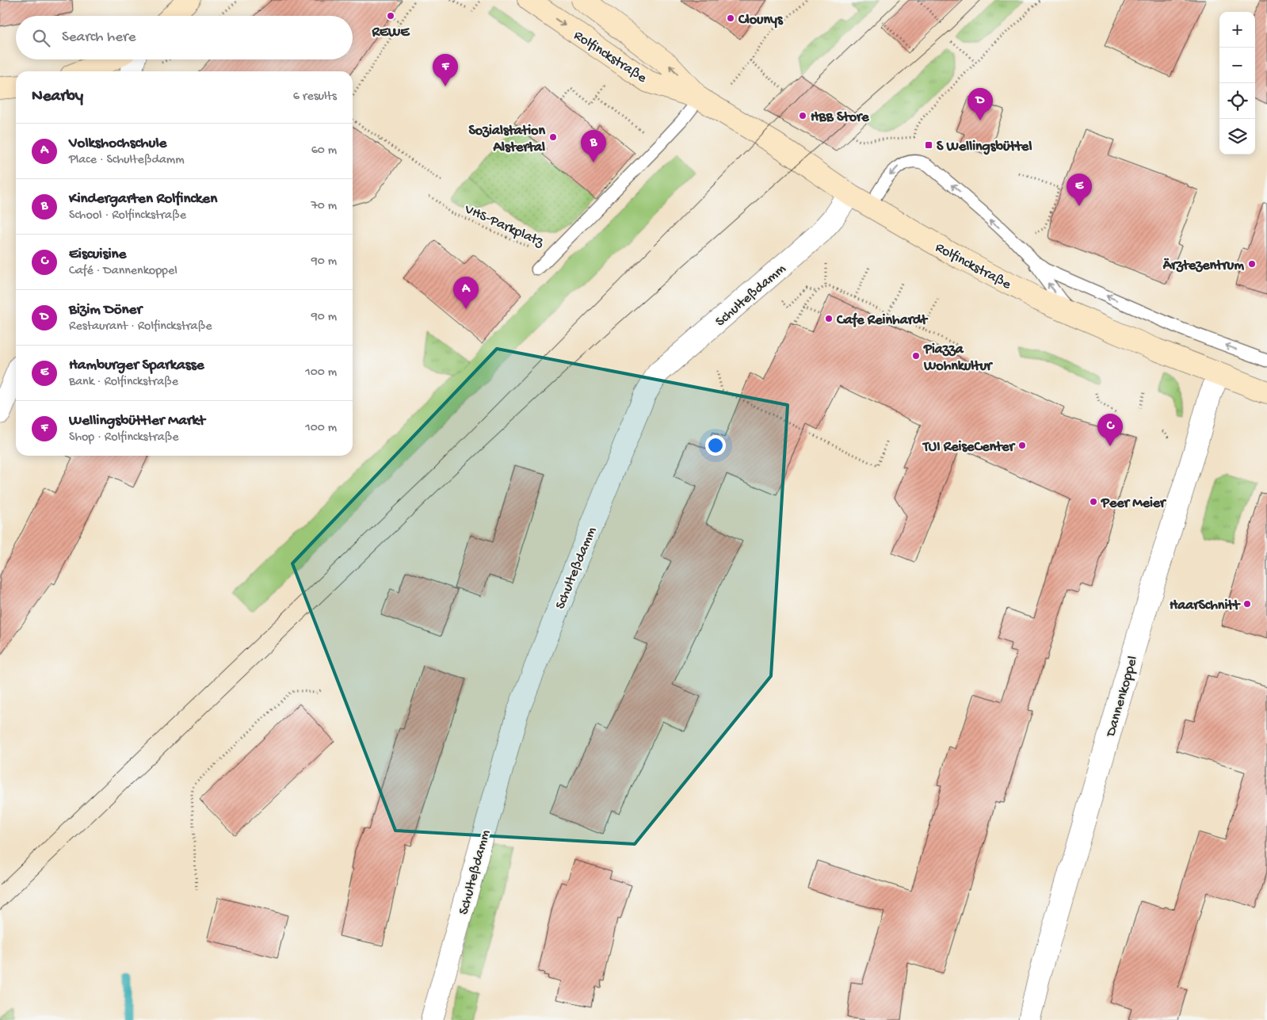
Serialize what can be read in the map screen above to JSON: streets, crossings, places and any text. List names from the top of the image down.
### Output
{
  "streets": {
    "main road": ["Rolfinckstraße"],
    "street": ["Schulteßdamm", "Dannenkoppel"],
    "path": ["VHS-Parkplatz"]
  },
  "crossings": [
    ["Rolfinckstraße", "Schulteßdamm"],
    ["Rolfinckstraße", "Dannenkoppel"]
  ],
  "places": {
    "other": [
      "REWE",
      "Clounys",
      "HBB Store",
      "Sozialstation Alstertal",
      "Ärztezentrum",
      "Cafe Reinhardt",
      "Piazza Wohnkultur",
      "TUI ReiseCenter",
      "Peer Meier",
      "HaarSchnitt"
    ],
    "transit": ["S Wellingsbüttel"]
  },
  "page": {
    "map_buttons": ["+", "−"],
    "search": "Search here",
    "pins": [
      "F",
      "D",
      "B",
      "E",
      "A",
      "C"
    ],
    "heading": ["Nearby", "6 results"],
    "list": [
      {
        "mark": "A",
        "name": "Volkshochschule",
        "note": "Place · Schulteßdamm",
        "value": "60 m"
      },
      {
        "mark": "B",
        "name": "Kindergarten Rolfincken",
        "note": "School · Rolfinckstraße",
        "value": "70 m"
      },
      {
        "mark": "C",
        "name": "Eiscuisine",
        "note": "Café · Dannenkoppel",
        "value": "90 m"
      },
      {
        "mark": "D",
        "name": "Bizim Döner",
        "note": "Restaurant · Rolfinckstraße",
        "value": "90 m"
      },
      {
        "mark": "E",
        "name": "Hamburger Sparkasse",
        "note": "Bank · Rolfinckstraße",
        "value": "100 m"
      },
      {
        "mark": "F",
        "name": "Wellingsbüttler Markt",
        "note": "Shop · Rolfinckstraße",
        "value": "100 m"
      }
    ]
  }
}
